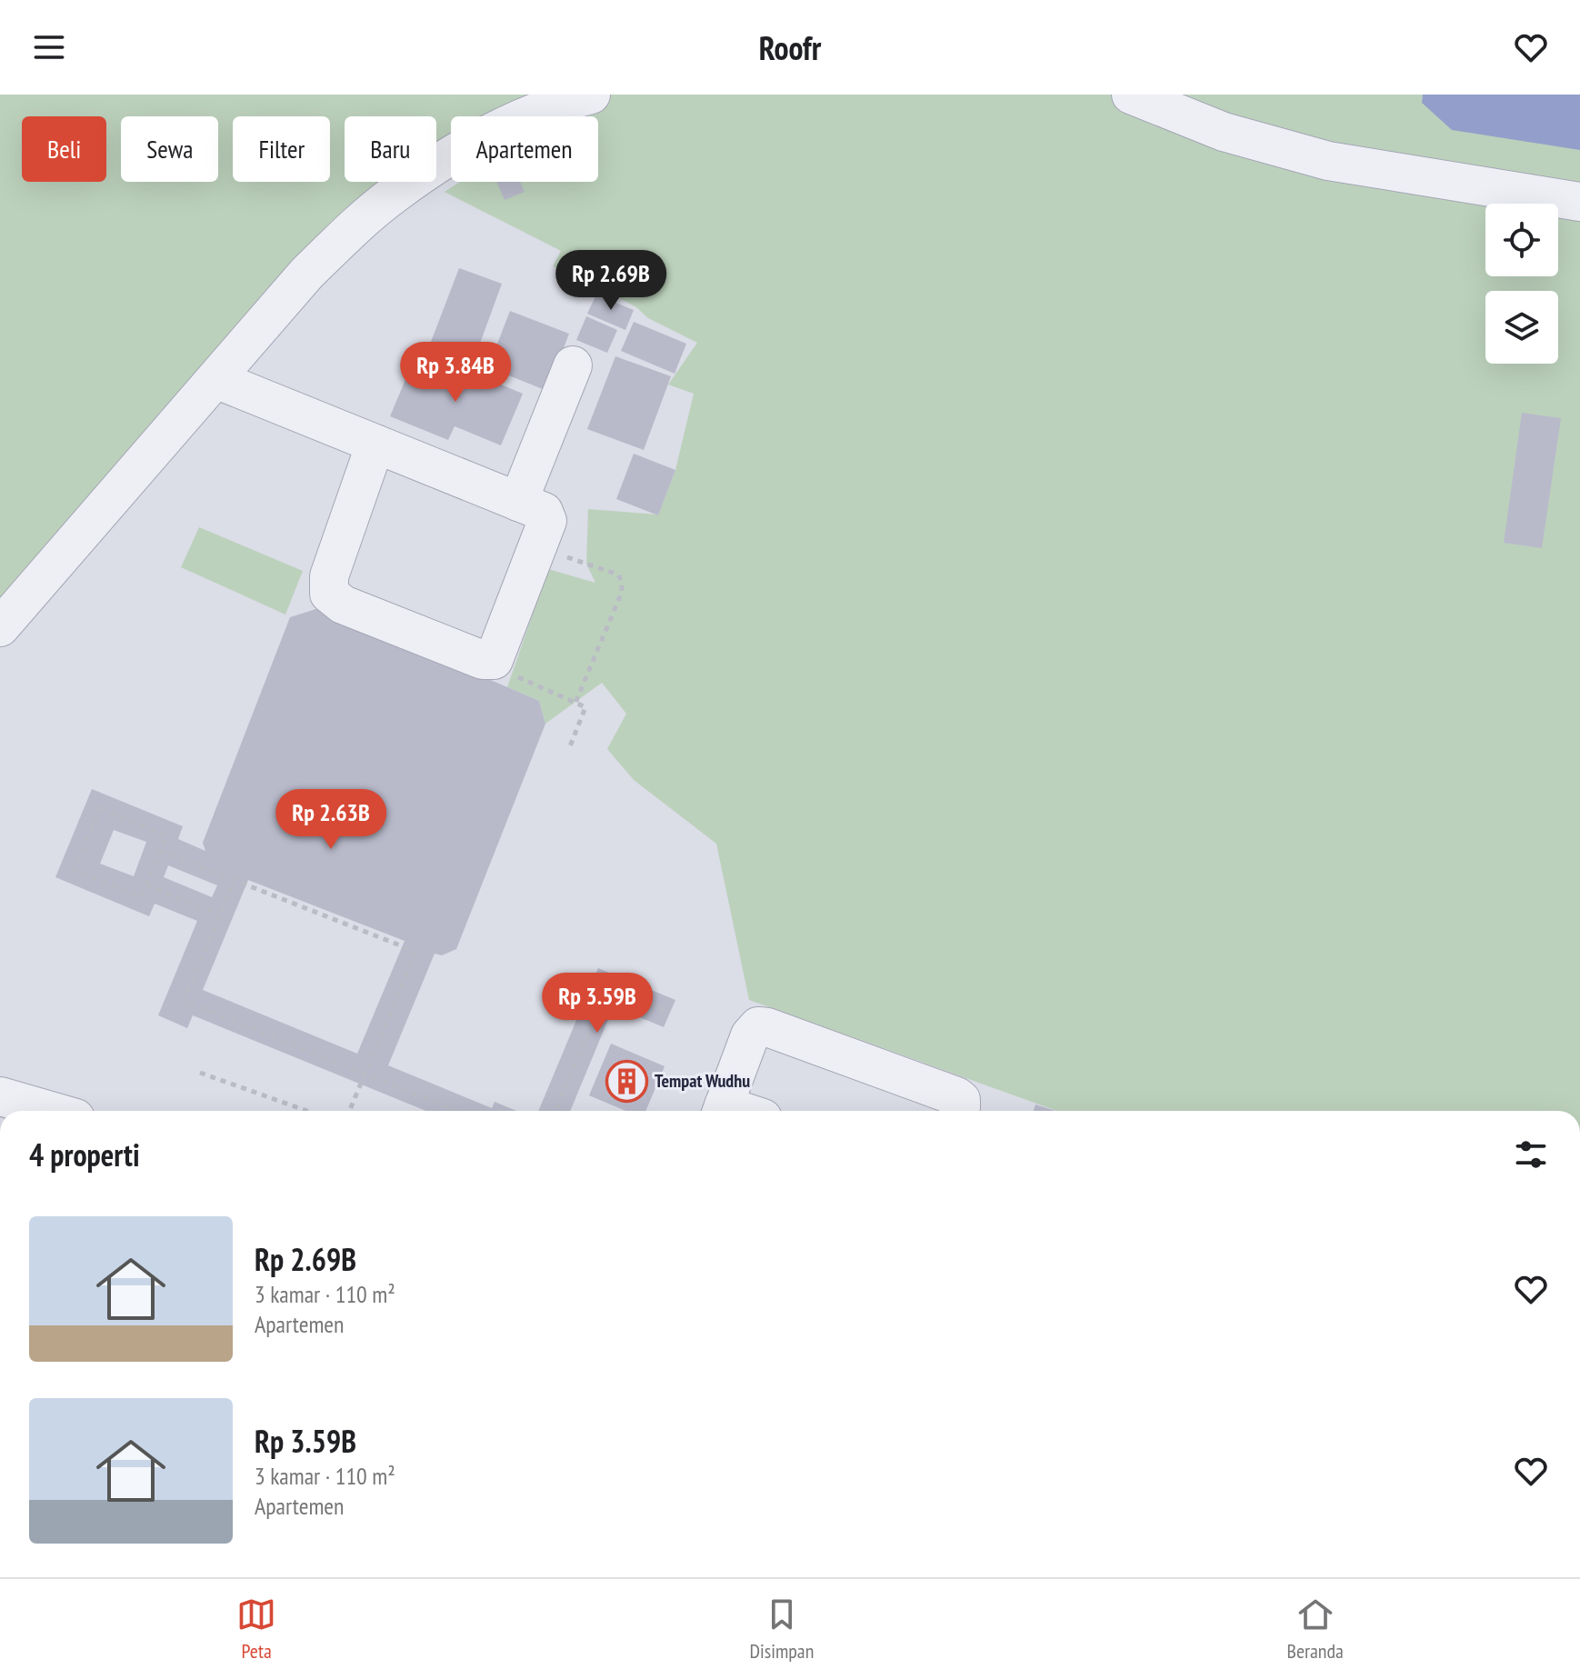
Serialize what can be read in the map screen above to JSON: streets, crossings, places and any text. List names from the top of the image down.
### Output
{
  "places": {
    "building": ["Tempat Wudhu"]
  },
  "page": {
    "header": "Roofr",
    "chip": [
      "Beli",
      "Sewa",
      "Filter",
      "Baru",
      "Apartemen"
    ],
    "price": [
      "Rp 2.69B",
      "Rp 3.84B",
      "Rp 2.63B",
      "Rp 3.59B"
    ],
    "heading": "4 properti",
    "list": [
      {
        "name": "Rp 2.69B",
        "note": "3 kamar · 110 m² · Apartemen"
      },
      {
        "name": "Rp 3.59B",
        "note": "3 kamar · 110 m² · Apartemen"
      }
    ],
    "tabs": ["Peta", "Disimpan", "Beranda"]
  }
}
